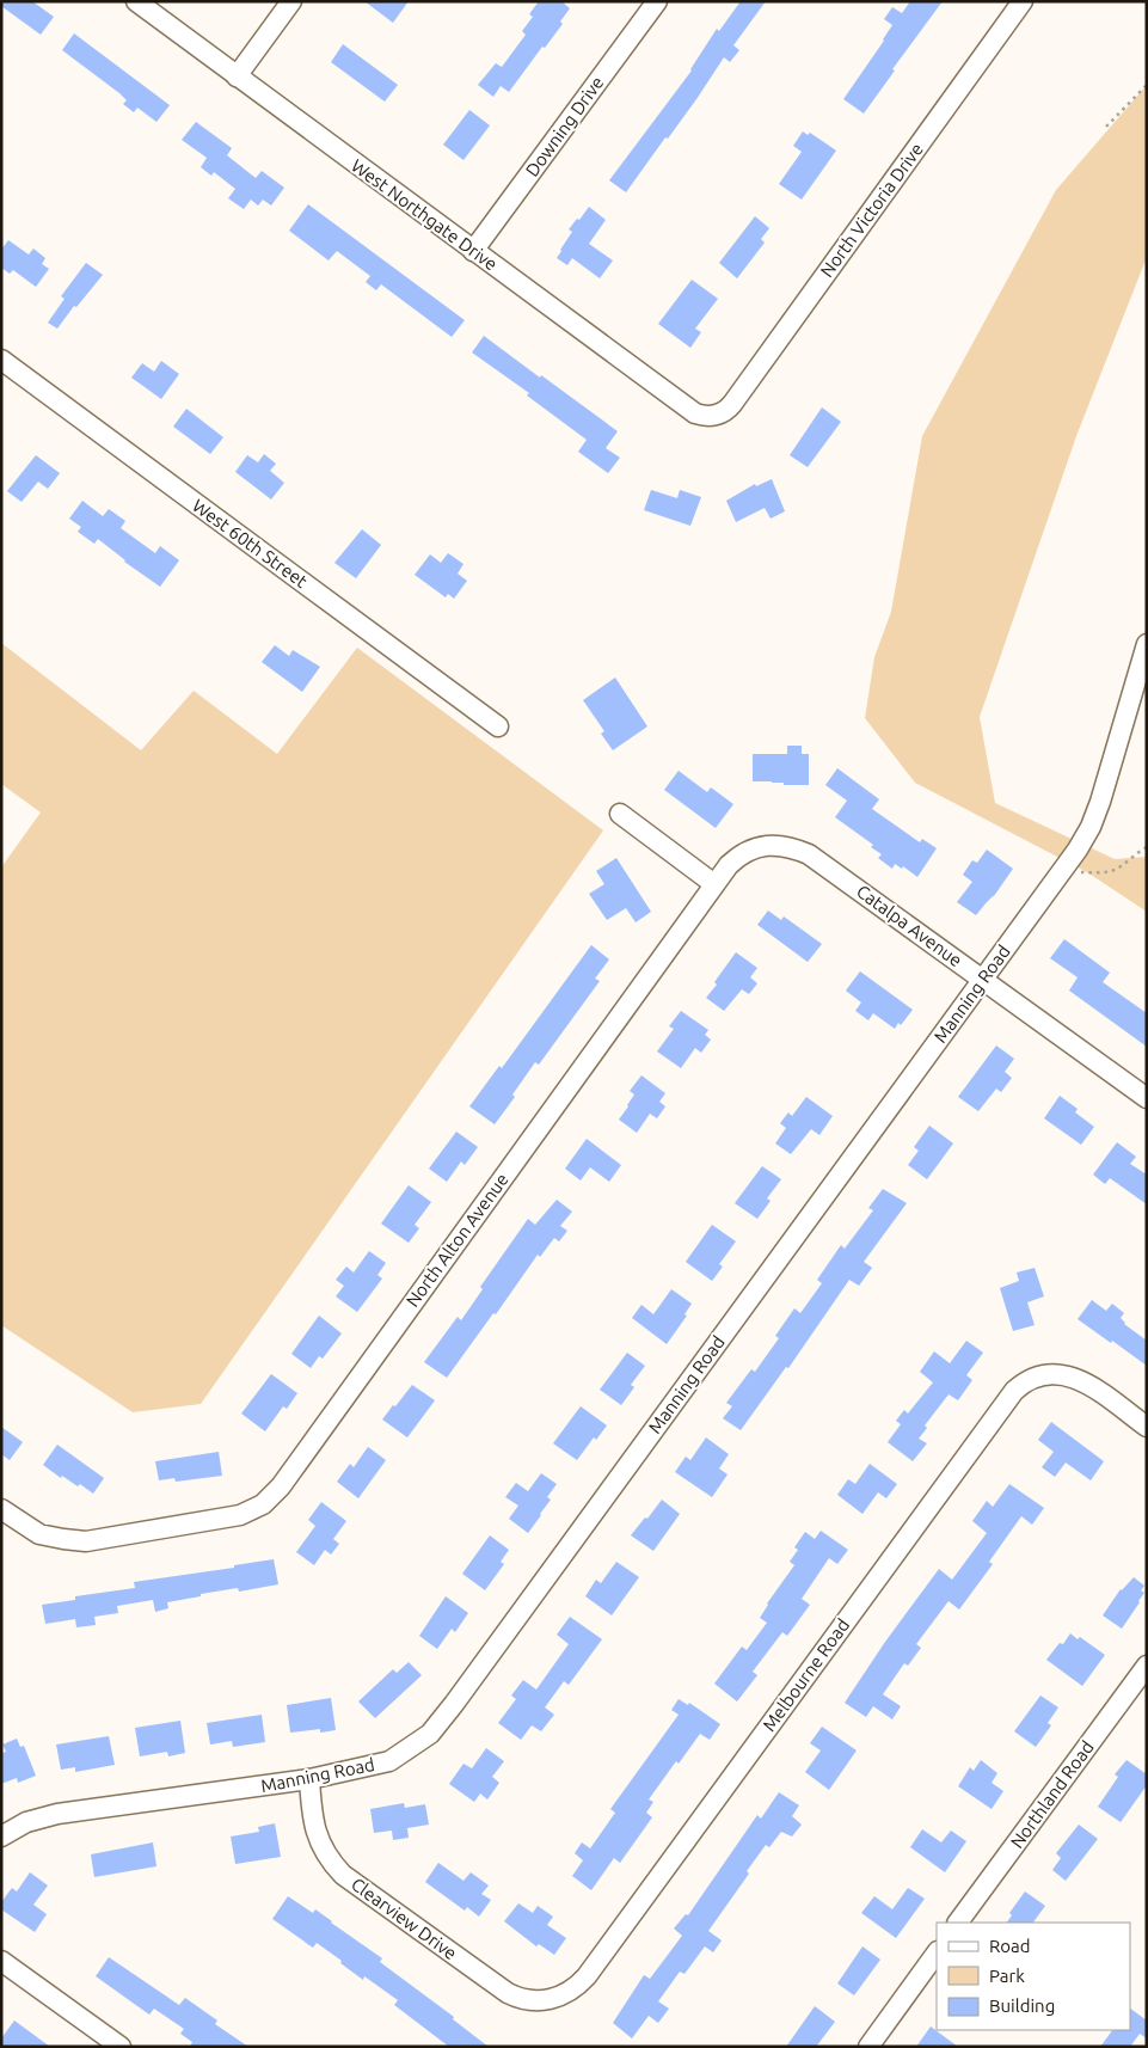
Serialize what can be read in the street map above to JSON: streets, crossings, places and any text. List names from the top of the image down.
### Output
{
  "streets": {
    "street": [
      "Downing Drive",
      "North Victoria Drive",
      "West Northgate Drive",
      "West 60th Street",
      "Catalpa Avenue",
      "Manning Road",
      "North Alton Avenue",
      "Melbourne Road",
      "Northland Road",
      "Clearview Drive"
    ]
  },
  "crossings": [
    ["Downing Drive", "West Northgate Drive"],
    ["North Victoria Drive", "West Northgate Drive"],
    ["Catalpa Avenue", "Manning Road"],
    ["Catalpa Avenue", "North Alton Avenue"],
    ["Manning Road", "Clearview Drive"],
    ["Melbourne Road", "Clearview Drive"]
  ],
  "legend": ["Road", "Park", "Building"]
}
